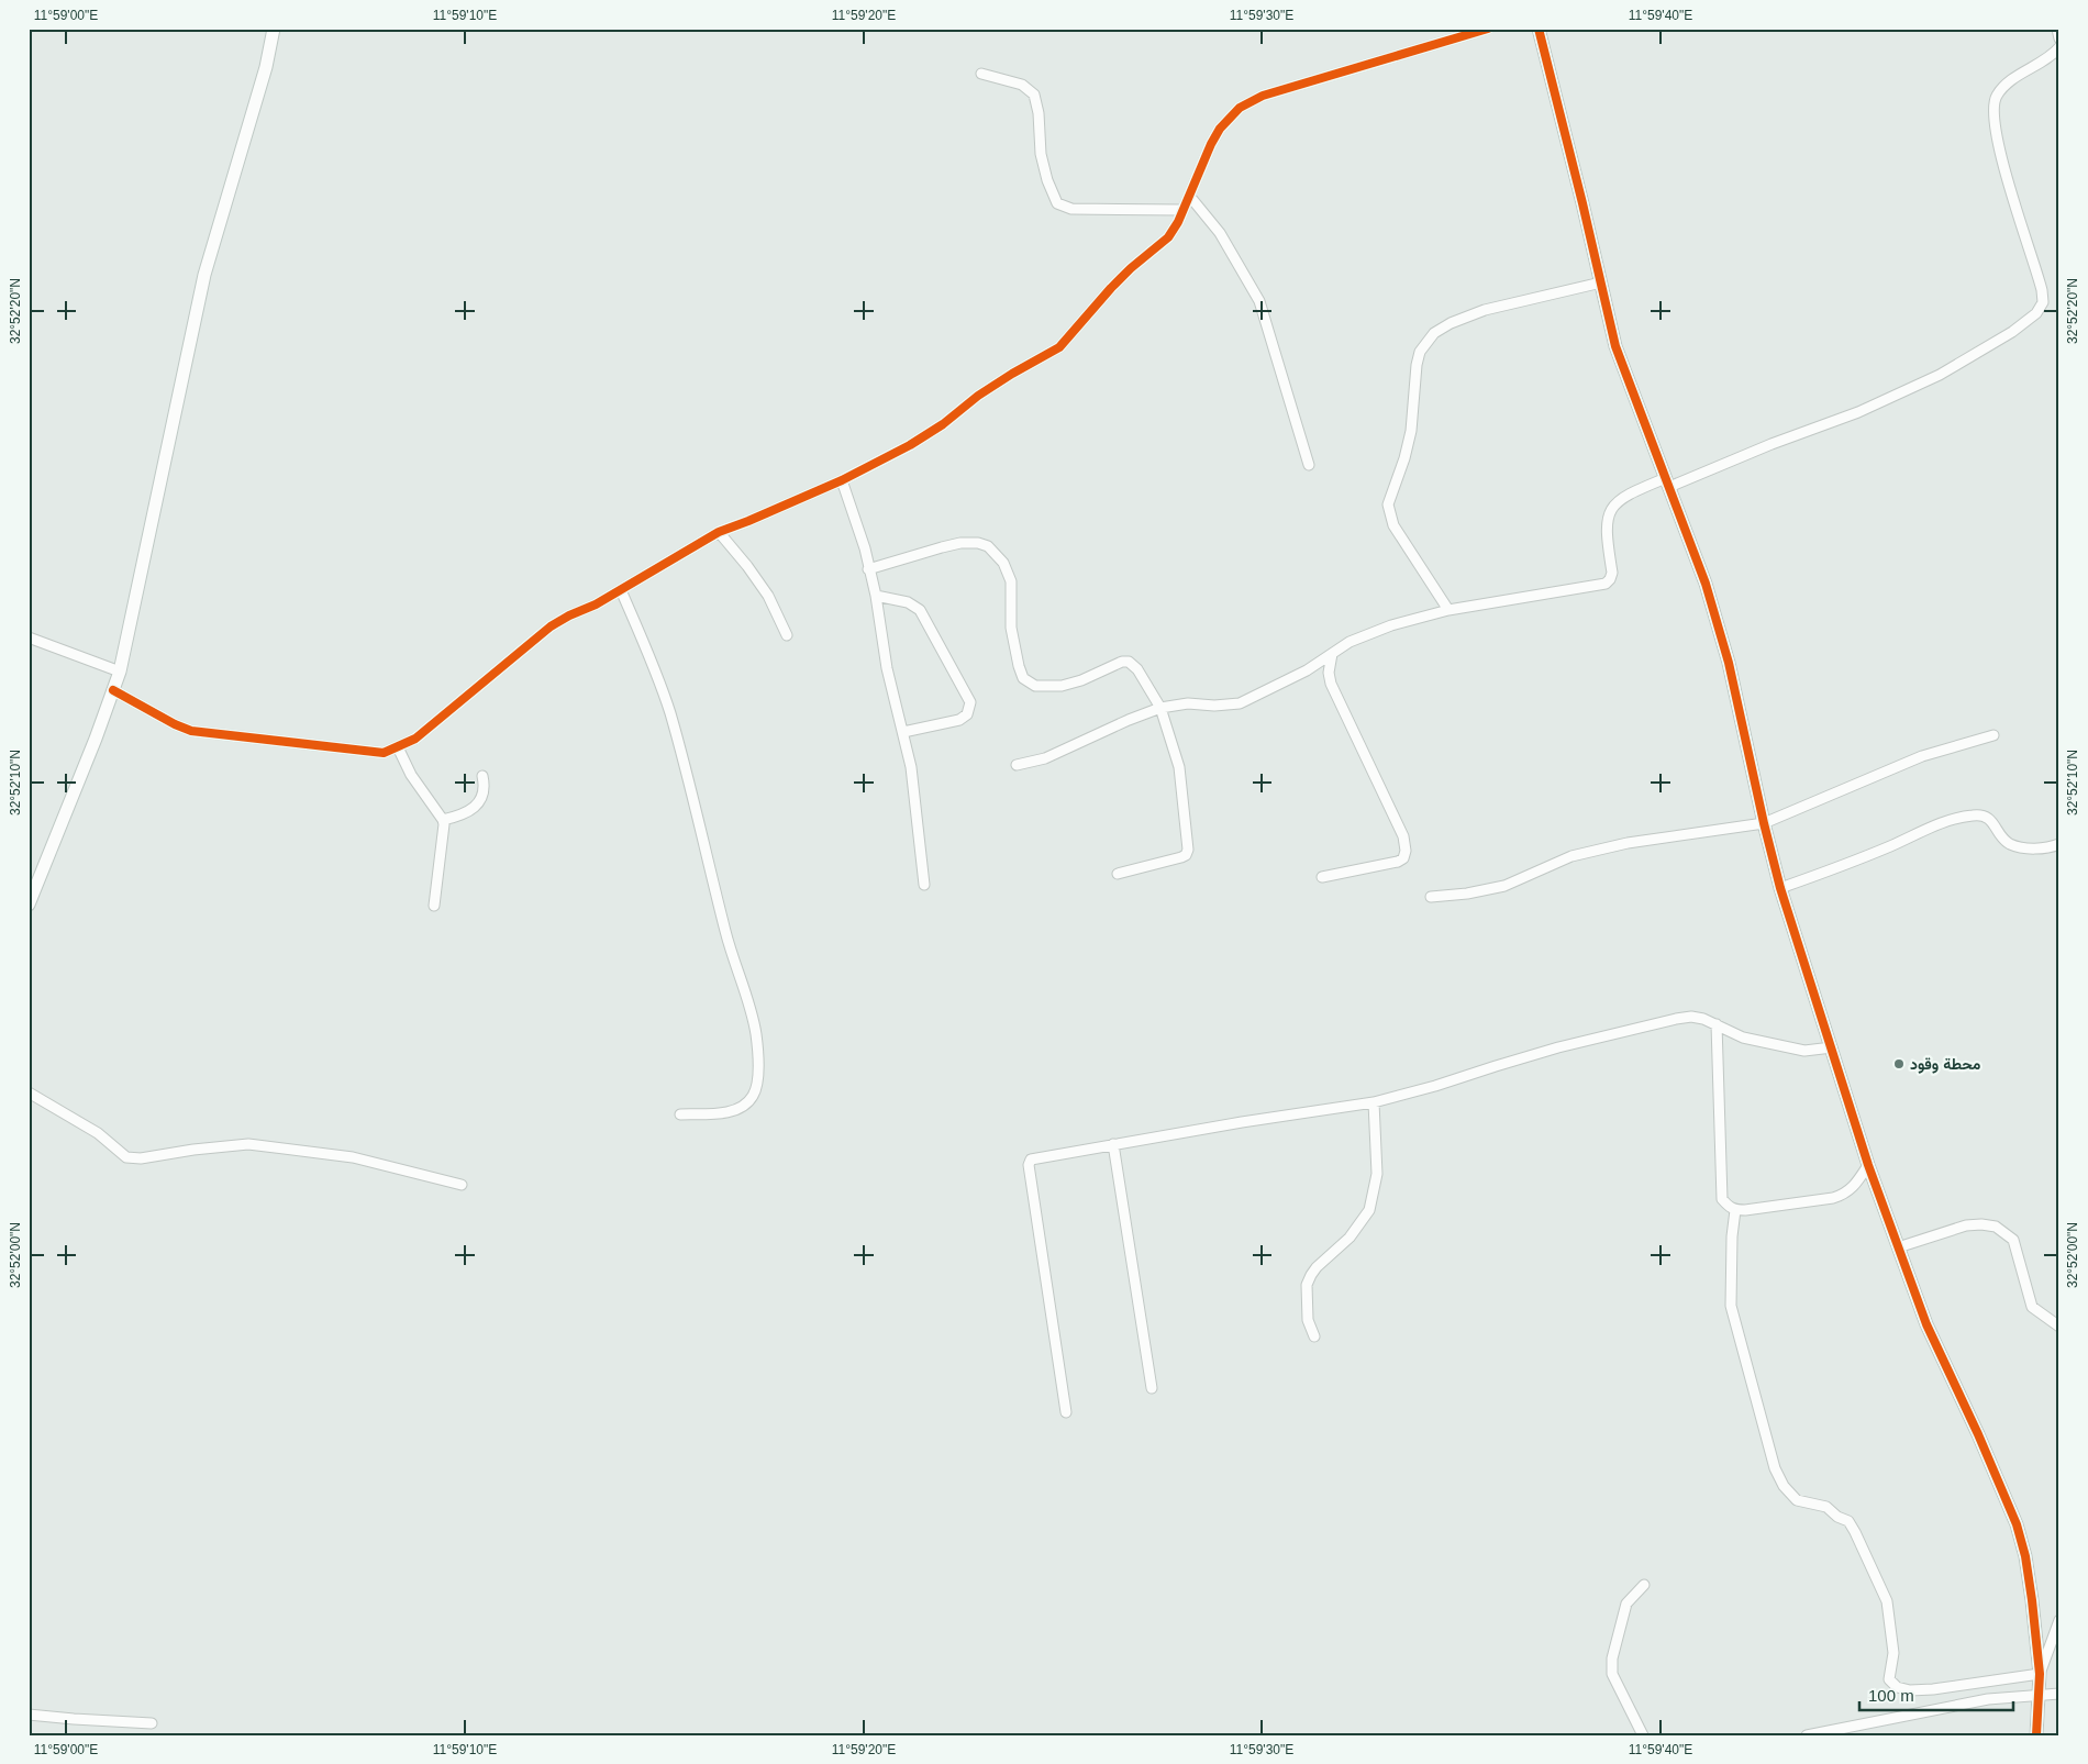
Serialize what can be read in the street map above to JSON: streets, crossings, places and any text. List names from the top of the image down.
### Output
{
  "places": ["محطة وقود"],
  "scale_bar": "100 m",
  "coordinates": [
    "11°59'00\"E",
    "11°59'10\"E",
    "11°59'20\"E",
    "11°59'30\"E",
    "11°59'40\"E",
    "32°52'20\"N",
    "32°52'10\"N",
    "32°52'00\"N"
  ]
}
